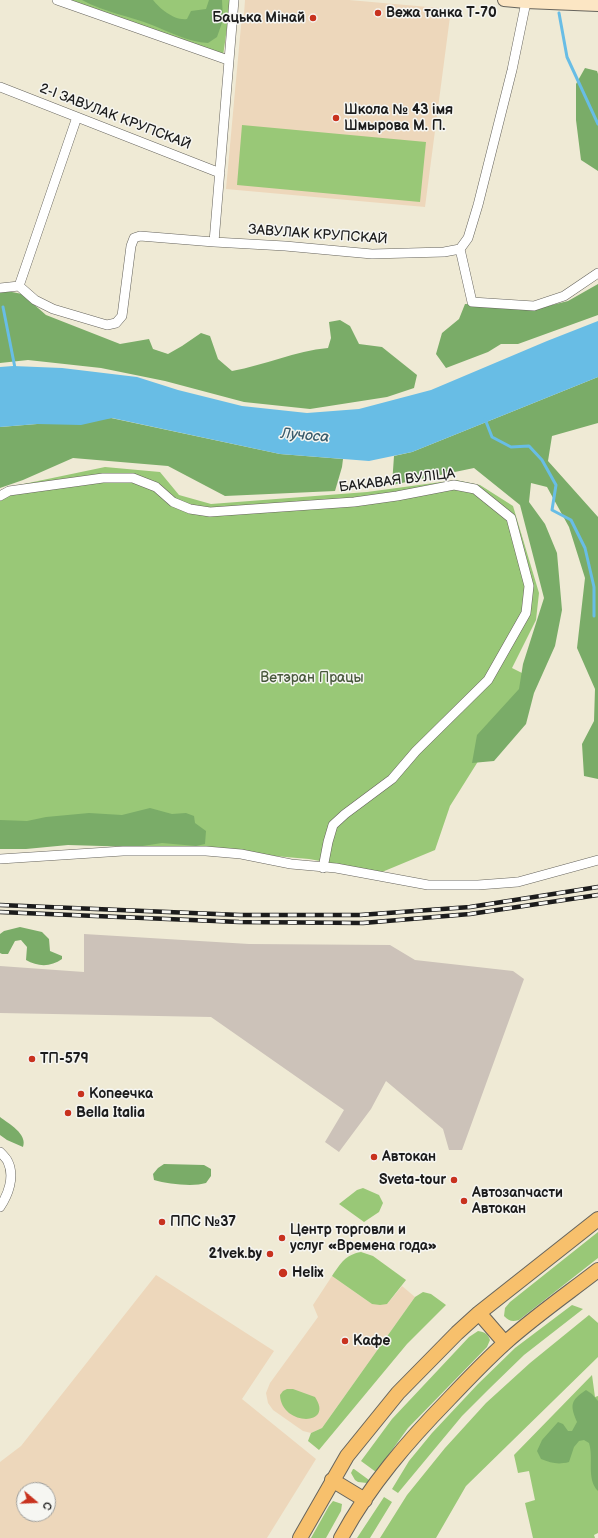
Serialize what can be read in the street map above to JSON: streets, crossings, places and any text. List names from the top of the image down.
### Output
{
  "streets": {
    "street": ["2-І ЗАВУЛАК КРУПСКАЙ", "ЗАВУЛАК КРУПСКАЙ", "БАКАВАЯ ВУЛІЦА"]
  },
  "water": ["Лучоса"],
  "parks": ["Ветэран Працы"],
  "places": [
    "Вежа танка Т-70",
    "Бацька Мінай",
    "Школа № 43 імя Шмырова М. П.",
    "ТП-579",
    "Копеечка",
    "Bella Italia",
    "Автокан",
    "Sveta-tour",
    "Автозапчасти Автокан",
    "ППС №37",
    "Центр торговли и услуг «Времена года»",
    "21vek.by",
    "Helix",
    "Кафе"
  ],
  "north": "right"
}
